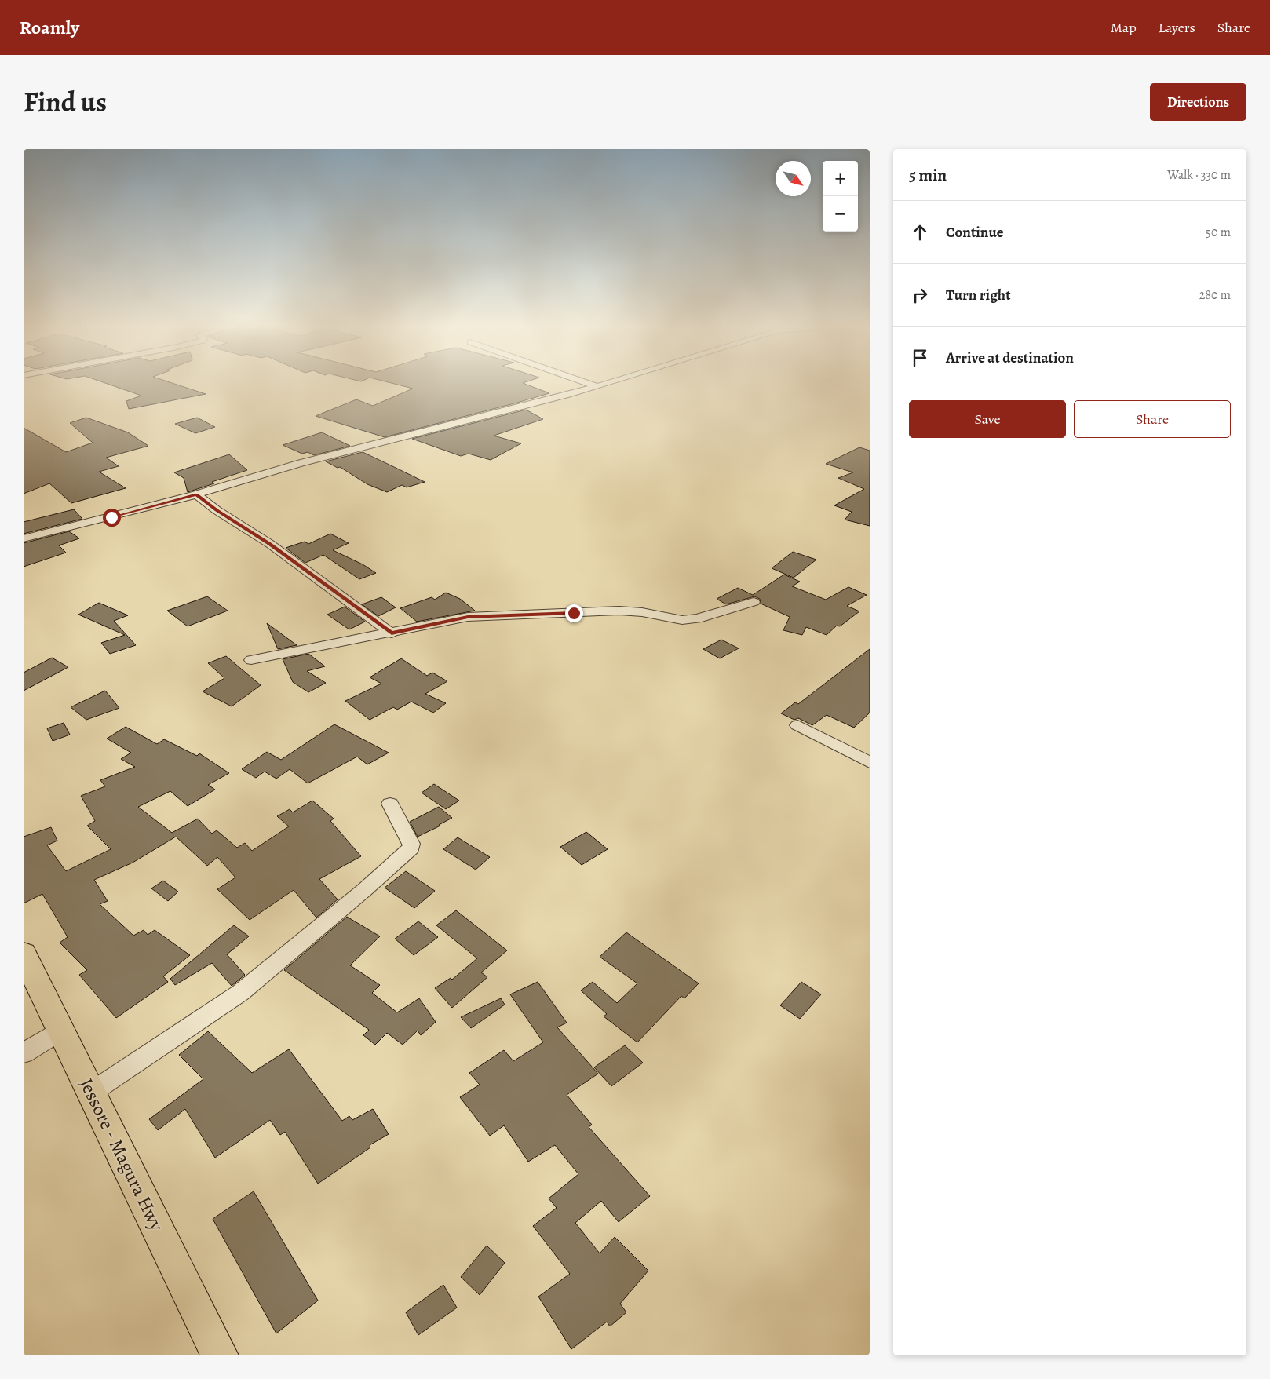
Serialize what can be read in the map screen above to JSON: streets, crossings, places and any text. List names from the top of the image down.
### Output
{
  "streets": {
    "highway": ["Jessore - Magura Hwy"]
  },
  "north": "bottom right",
  "page": {
    "header": "Roamly",
    "nav": ["Map", "Layers", "Share"],
    "title": "Find us",
    "buttons": [
      "Directions",
      ["Save", "Share"]
    ],
    "heading": ["5 min", "Walk · 330 m"],
    "map_buttons": ["+", "−"],
    "list": [
      ["Continue", "50 m"],
      ["Turn right", "280 m"],
      "Arrive at destination"
    ]
  }
}
